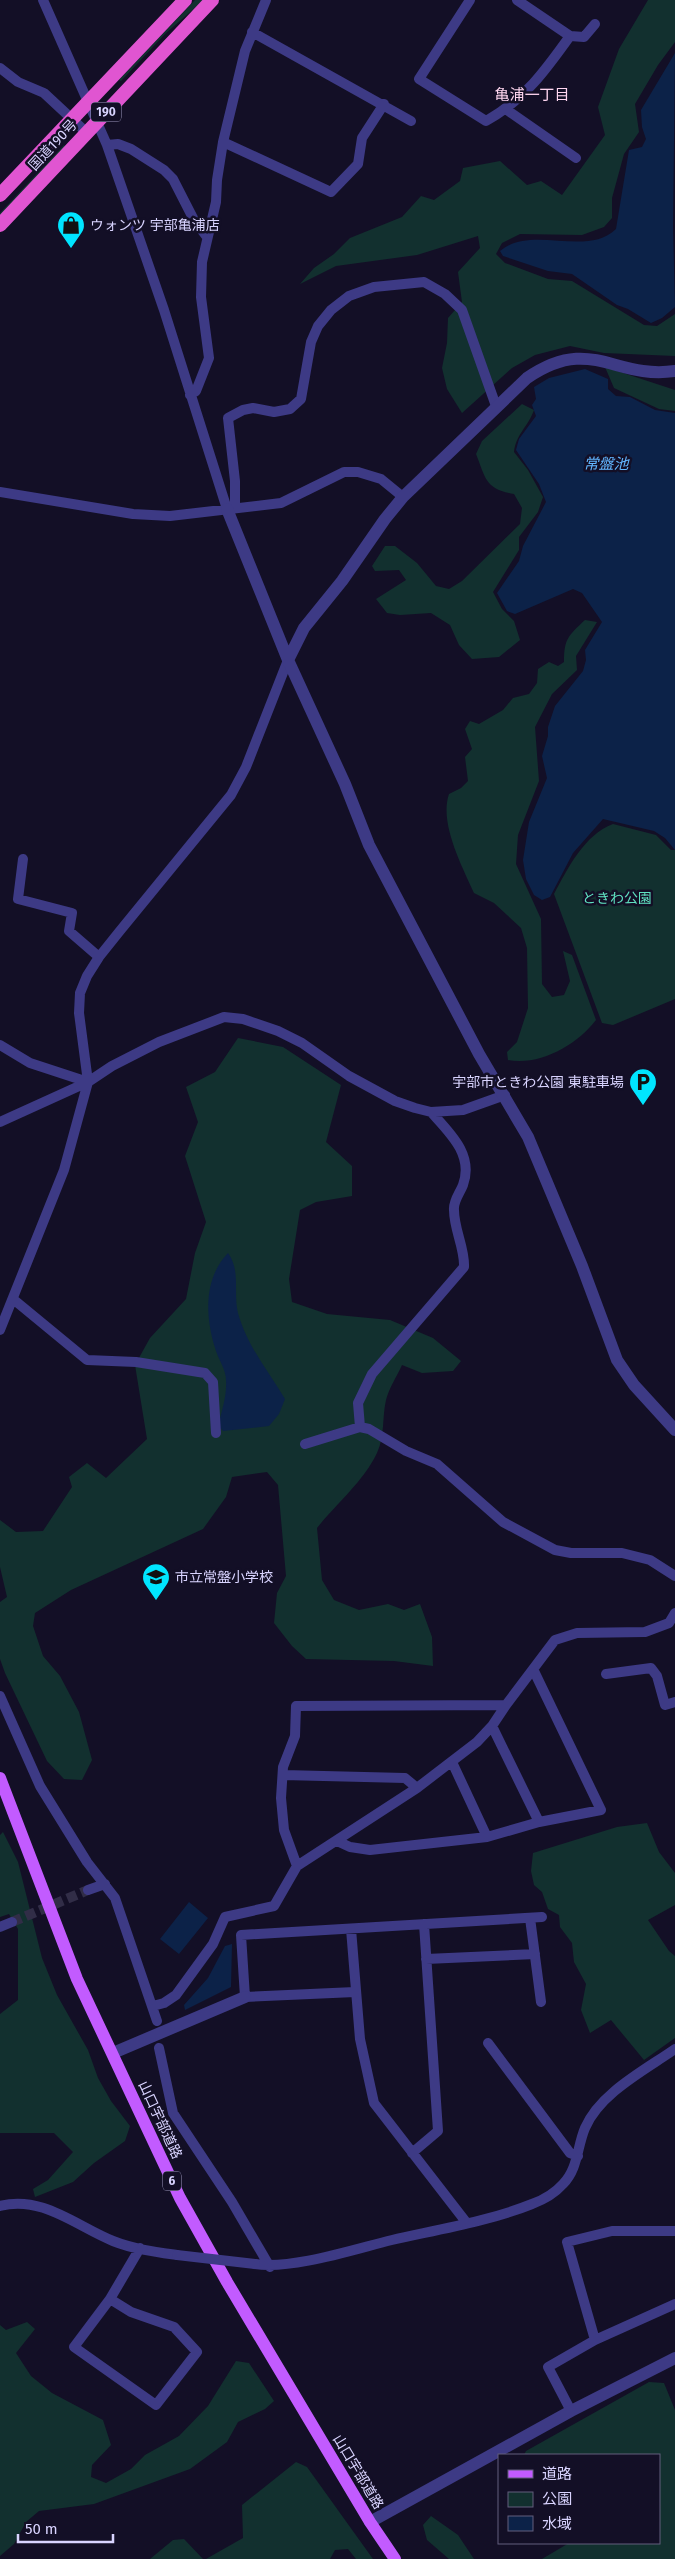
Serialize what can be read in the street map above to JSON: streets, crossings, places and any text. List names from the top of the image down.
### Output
{
  "streets": {
    "highway": ["190", "国道190号"],
    "main road": ["山口宇部道路", "6"]
  },
  "districts": ["亀浦一丁目"],
  "water": ["常盤池"],
  "parks": ["ときわ公園"],
  "places": {
    "shop": ["ウォンツ 宇部亀浦店"],
    "parking": ["宇部市ときわ公園 東駐車場"],
    "school or university": ["市立常盤小学校"]
  },
  "legend": ["道路", "公園", "水域"],
  "scale_bar": "50 m"
}
